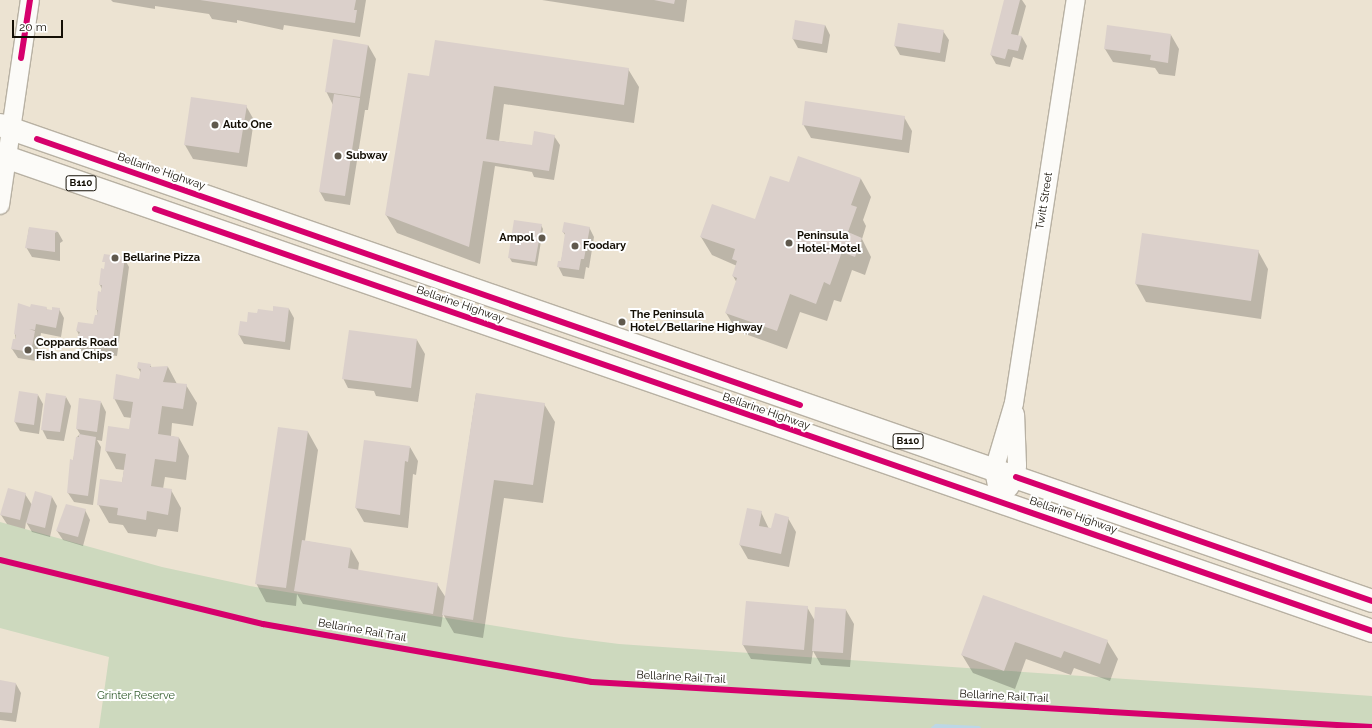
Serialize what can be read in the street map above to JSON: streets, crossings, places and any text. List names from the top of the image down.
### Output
{
  "streets": {
    "highway": ["Bellarine Highway", "B110"],
    "street": ["Twitt Street"],
    "cycle path": ["Bellarine Rail Trail"]
  },
  "crossings": [
    ["Bellarine Highway", "Twitt Street"]
  ],
  "parks": ["Grinter Reserve"],
  "places": [
    "Auto One",
    "Subway",
    "Ampol",
    "Peninsula Hotel-Motel",
    "Foodary",
    "Bellarine Pizza",
    "The Peninsula Hotel/Bellarine Highway",
    "Coppards Road Fish and Chips"
  ],
  "scale_bar": "20 m"
}
